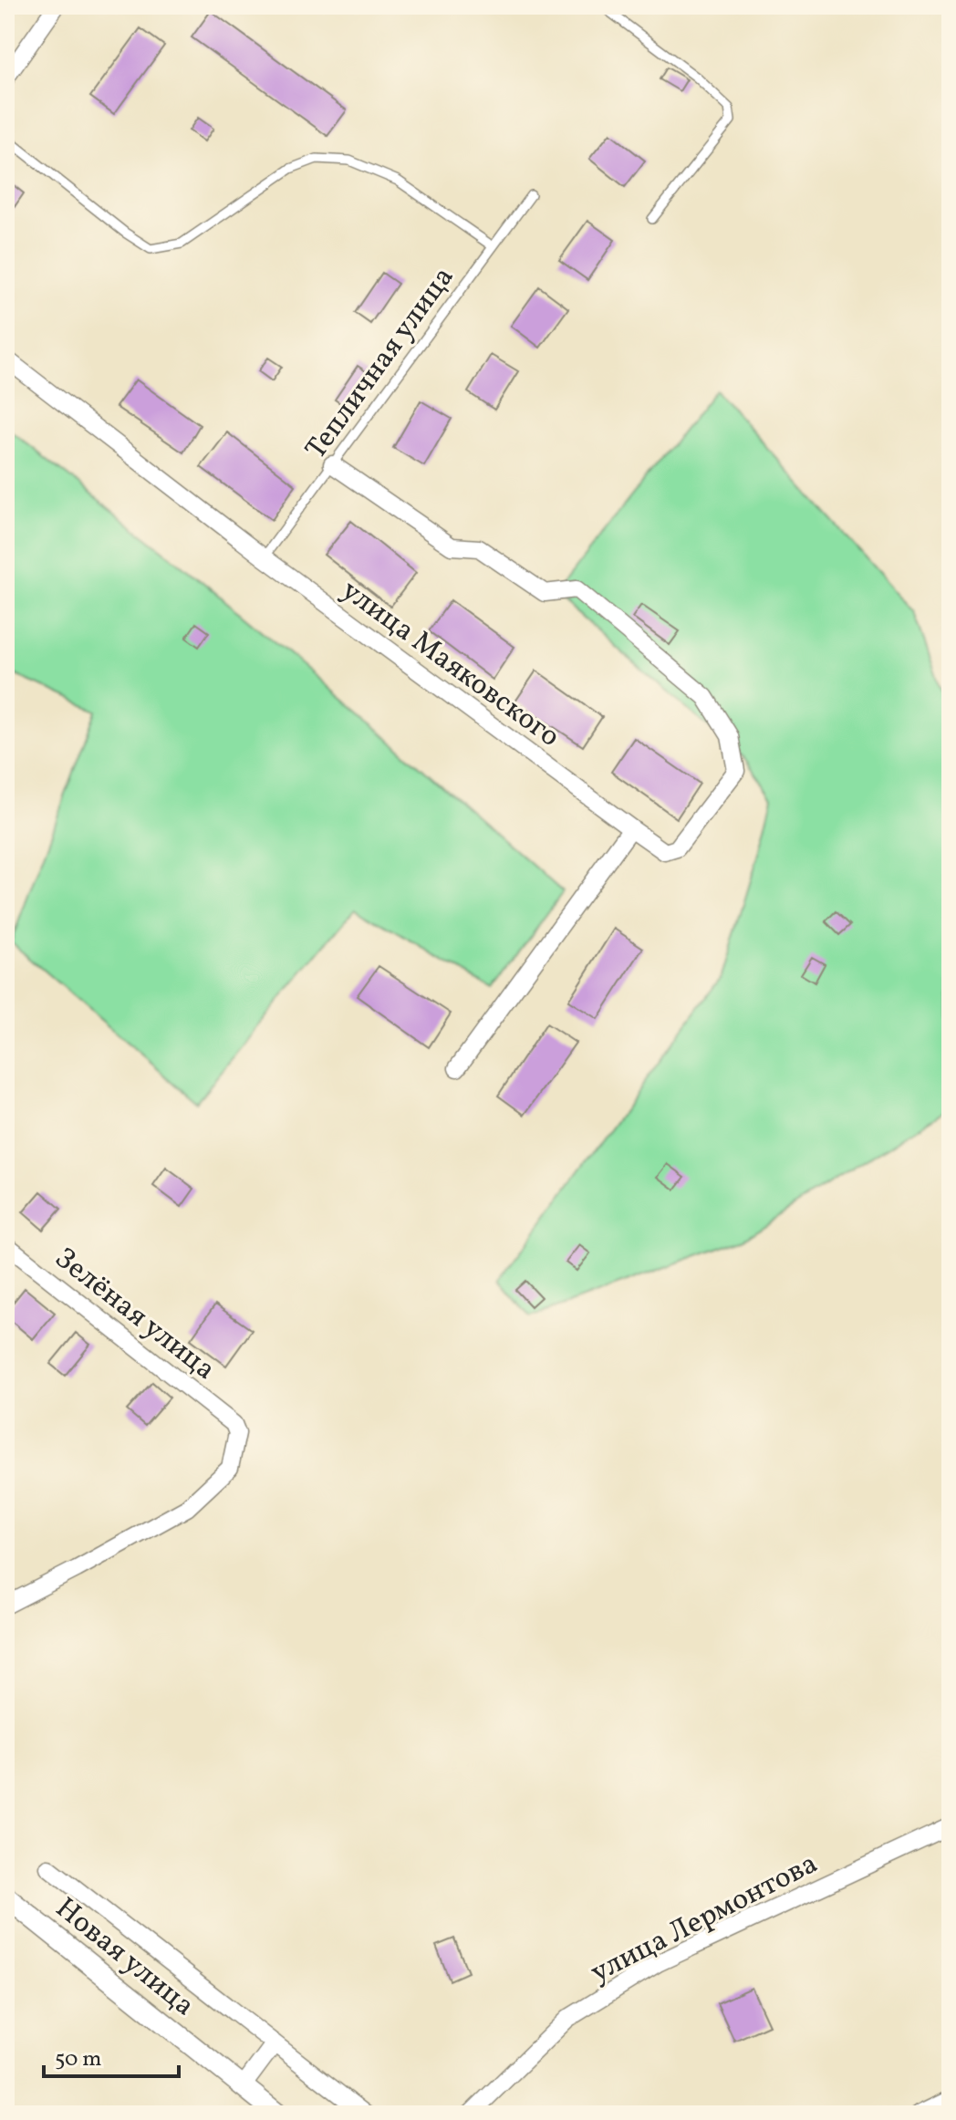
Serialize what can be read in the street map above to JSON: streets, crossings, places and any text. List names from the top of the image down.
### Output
{
  "streets": {
    "street": [
      "улица Маяковского",
      "Зелёная улица",
      "улица Лермонтова",
      "Новая улица"
    ],
    "lane": ["Тепличная улица"]
  },
  "crossings": [
    ["Тепличная улица", "улица Маяковского"]
  ],
  "scale_bar": "50 m"
}
